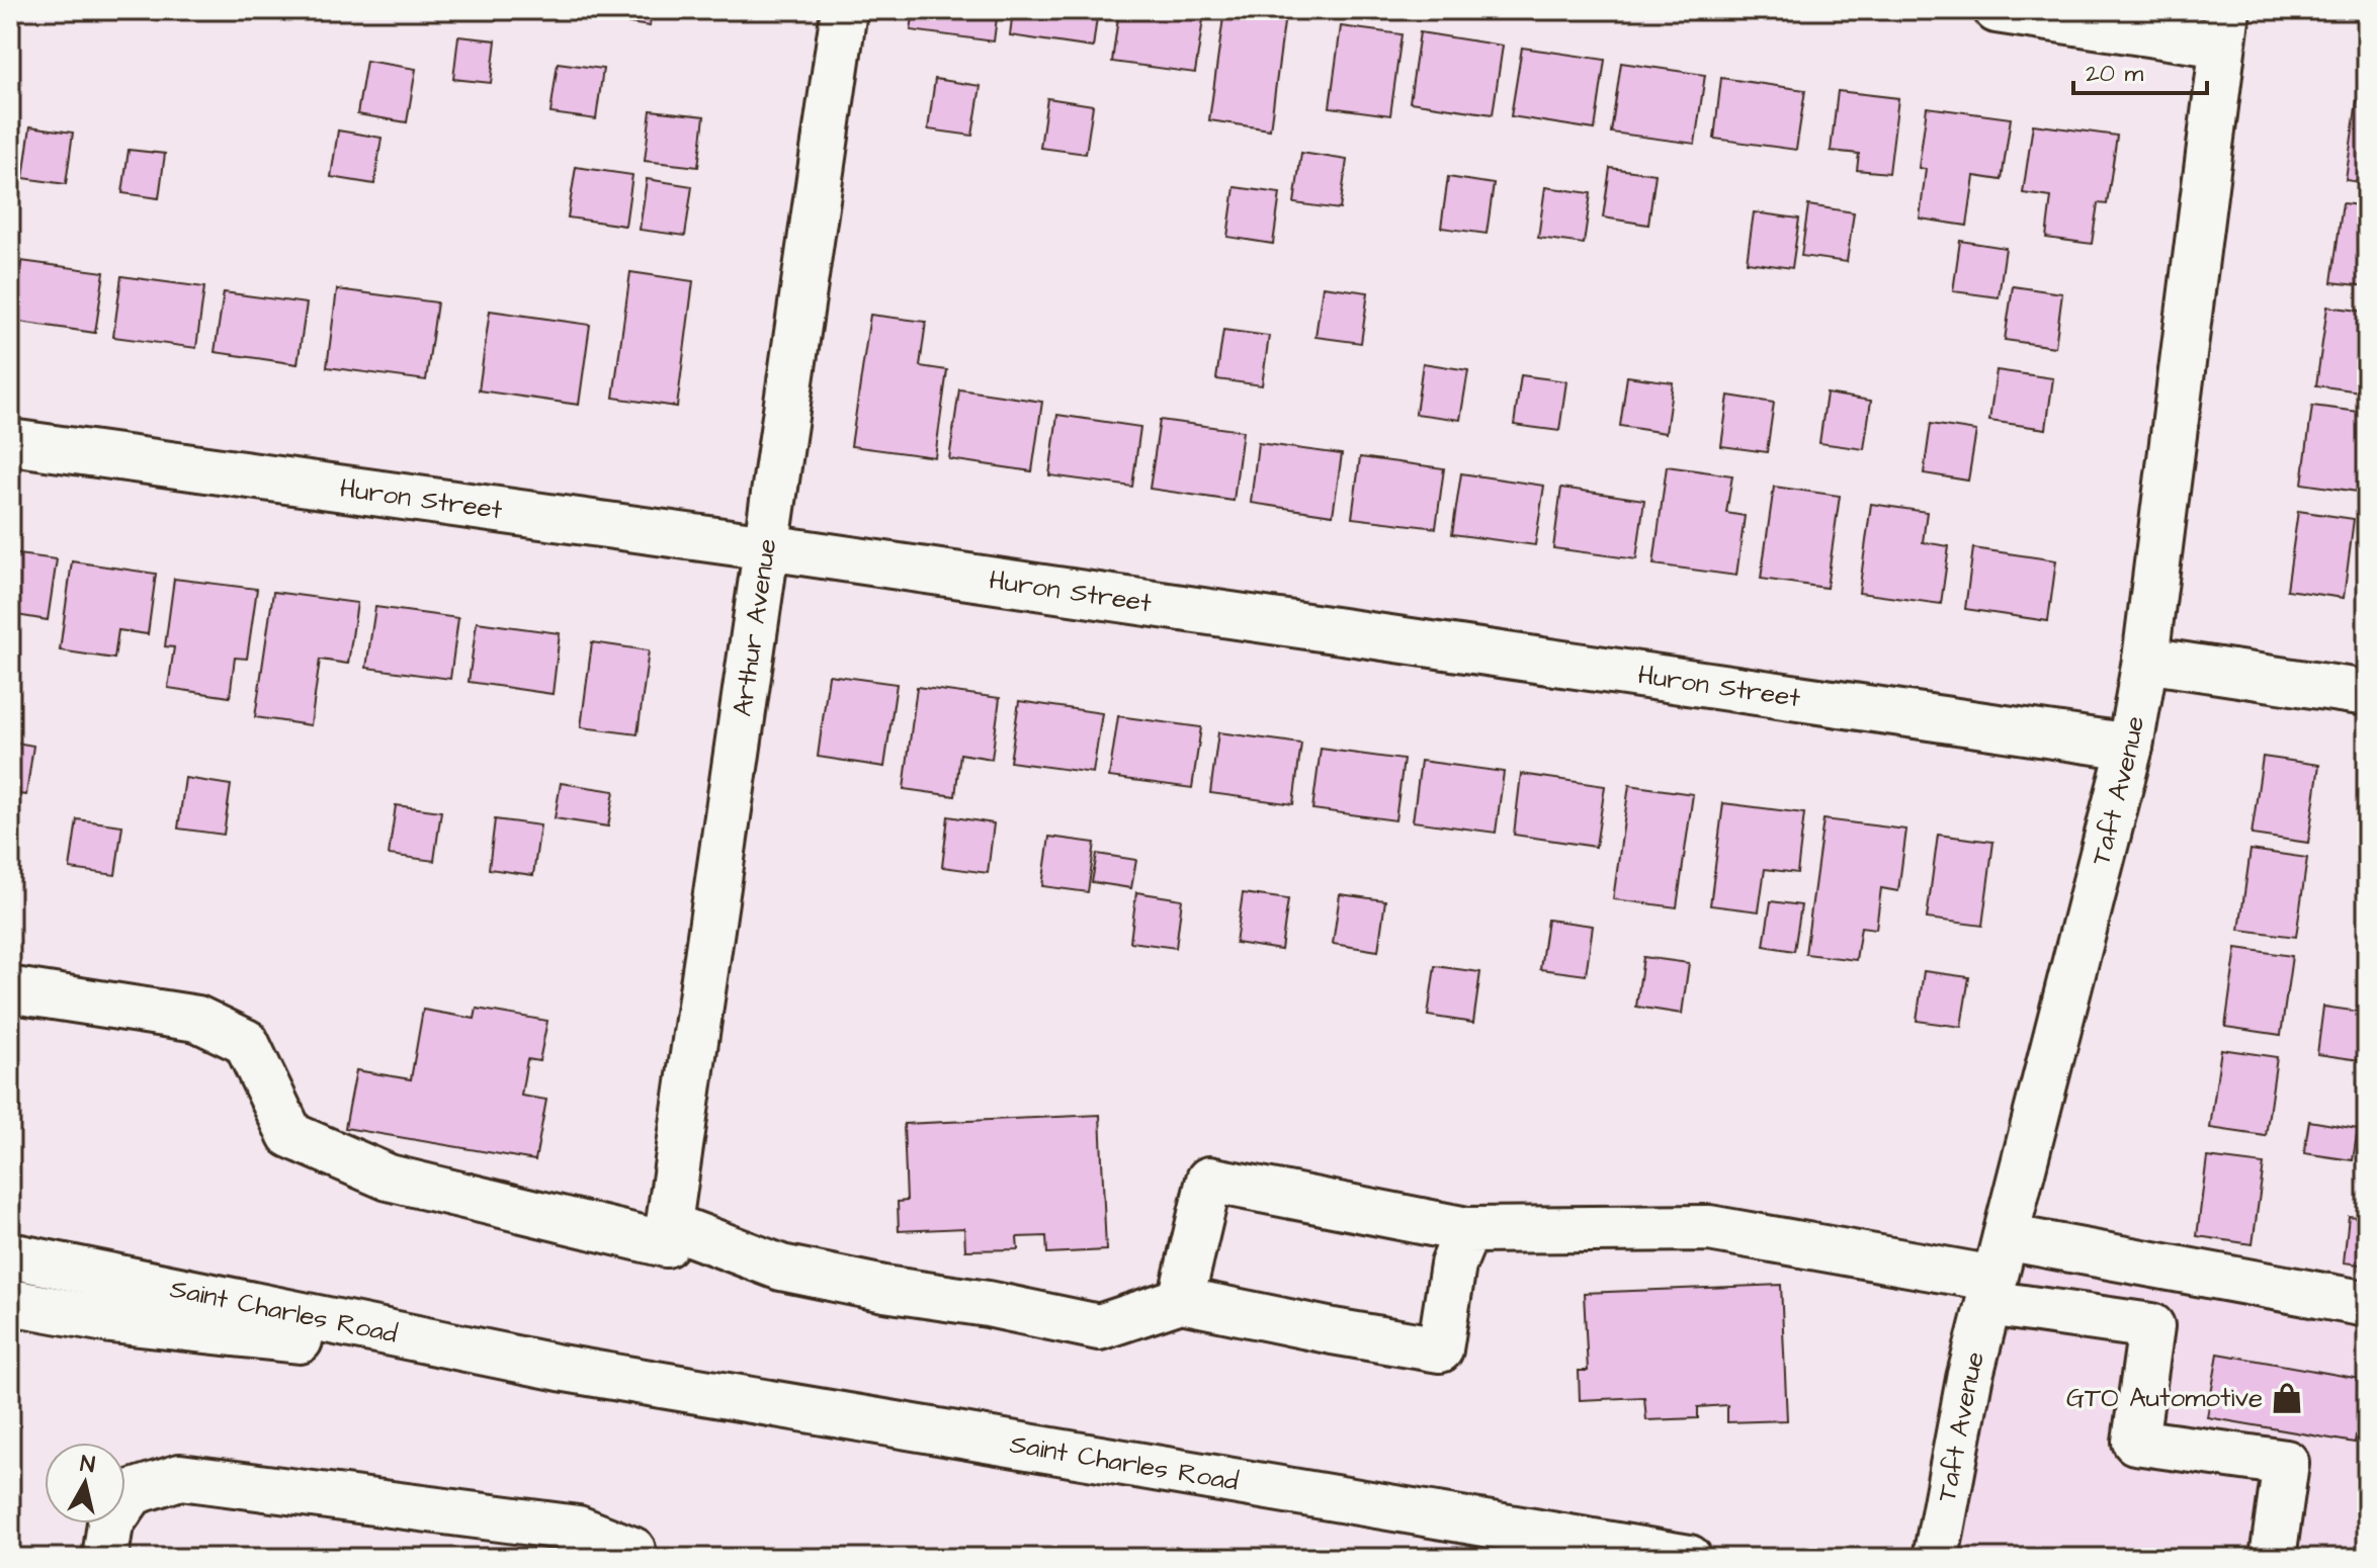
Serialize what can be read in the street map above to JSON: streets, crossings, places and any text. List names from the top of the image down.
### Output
{
  "streets": {
    "street": [
      "Huron Street",
      "Arthur Avenue",
      "Taft Avenue",
      "Saint Charles Road"
    ]
  },
  "crossings": [
    ["Huron Street", "Arthur Avenue"],
    ["Huron Street", "Taft Avenue"]
  ],
  "places": {
    "shop": ["GTO Automotive"]
  },
  "scale_bar": "20 m",
  "north": "top"
}
